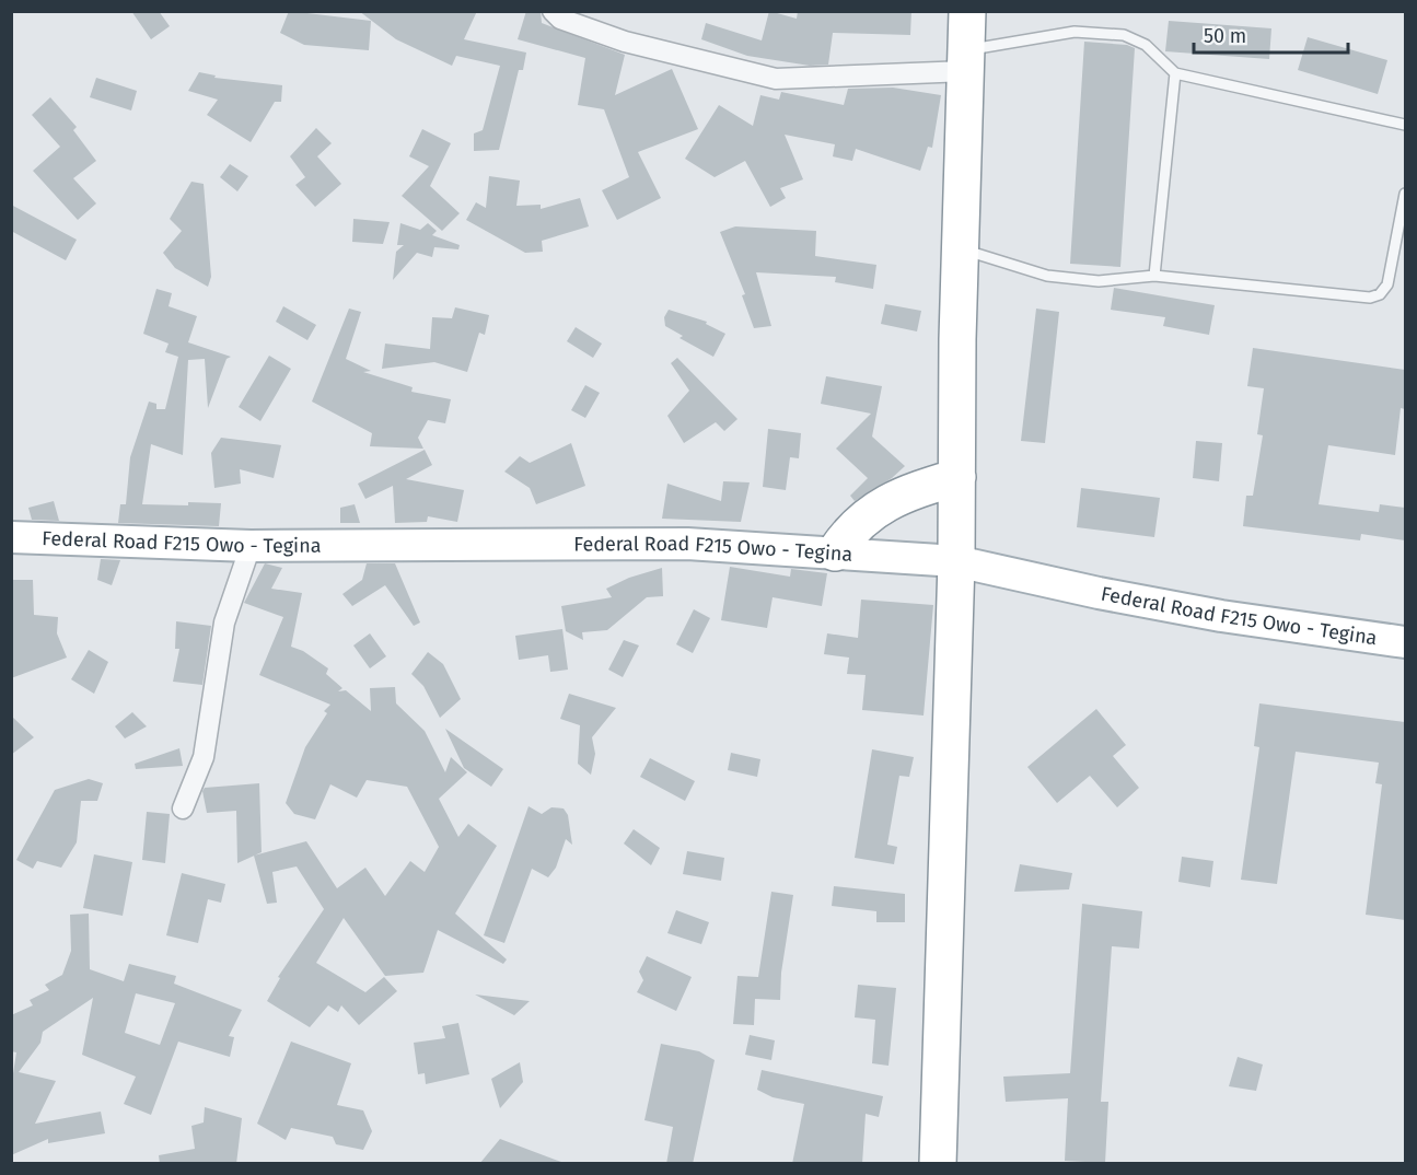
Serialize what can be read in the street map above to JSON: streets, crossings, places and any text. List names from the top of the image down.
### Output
{
  "streets": {
    "main road": ["Federal Road F215 Owo - Tegina"]
  },
  "scale_bar": "50 m"
}
